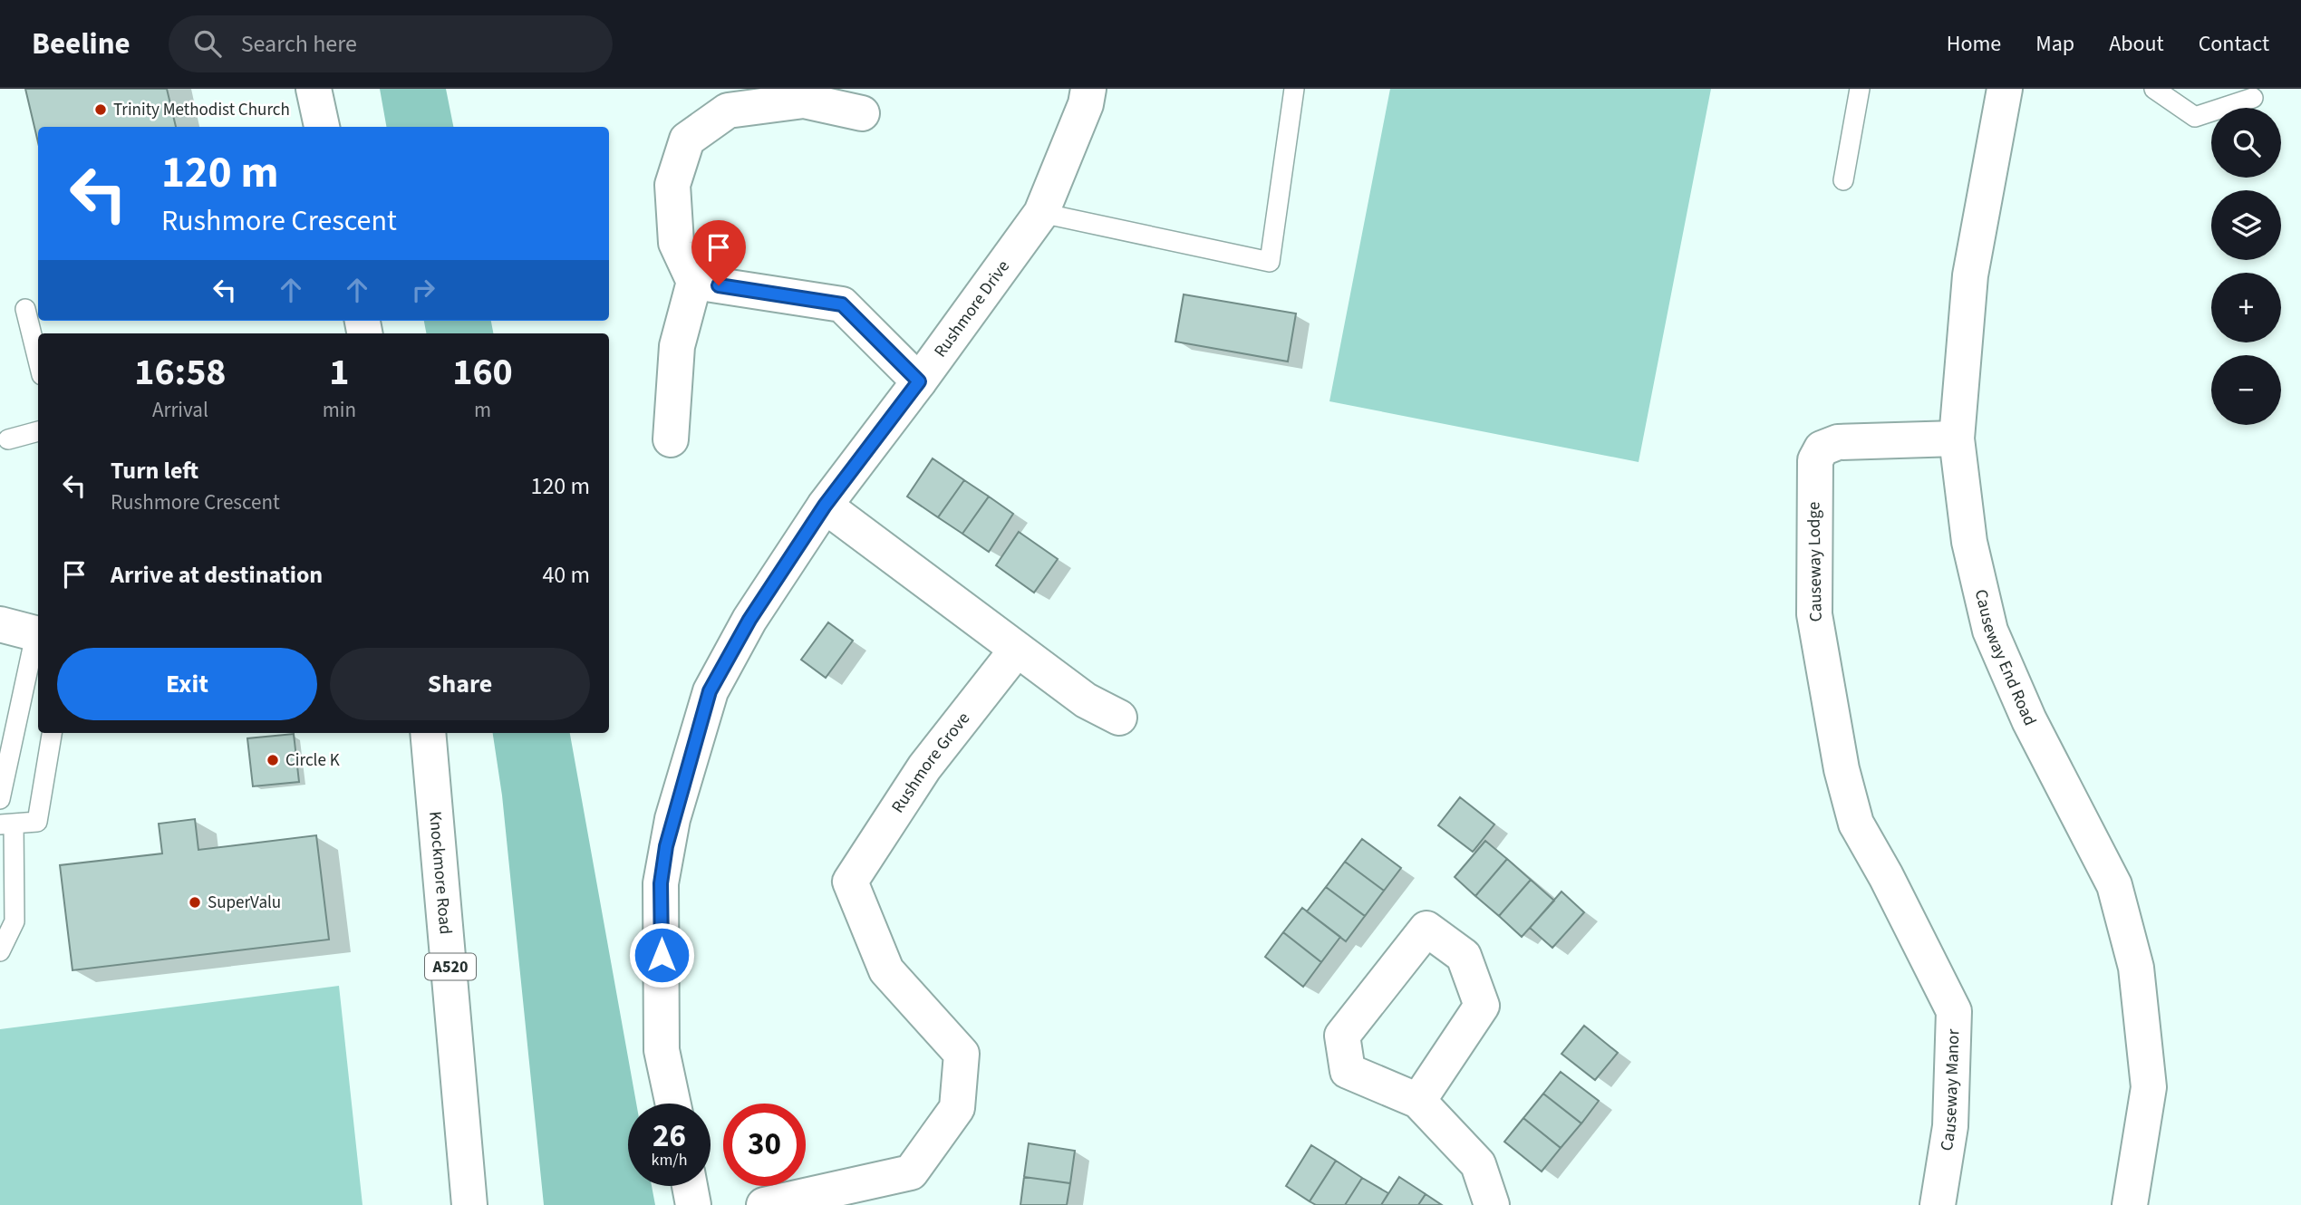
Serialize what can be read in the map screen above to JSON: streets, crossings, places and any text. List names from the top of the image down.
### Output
{
  "streets": {
    "street": [
      "Rushmore Drive",
      "Causeway Lodge",
      "Causeway End Road",
      "Rushmore Grove",
      "Knockmore Road",
      "A520",
      "Causeway Manor"
    ]
  },
  "crossings": [
    ["Causeway Lodge", "Causeway End Road"],
    ["Causeway Lodge", "Causeway Manor"]
  ],
  "places": ["Trinity Methodist Church", "Circle K", "SuperValu"],
  "page": {
    "header": "Beeline",
    "search": "Search here",
    "nav": [
      "Home",
      "Map",
      "About",
      "Contact"
    ],
    "map_buttons": ["+", "−"],
    "turn": ["120 m", "Rushmore Crescent"],
    "eta": [
      "16:58",
      "Arrival",
      "1",
      "min",
      "160",
      "m"
    ],
    "list": [
      {
        "name": "Turn left",
        "note": "Rushmore Crescent",
        "value": "120 m"
      },
      {
        "name": "Arrive at destination",
        "value": "40 m"
      }
    ],
    "buttons": ["Exit", "Share"],
    "speed": "26 km/h",
    "limit": "30"
  }
}
